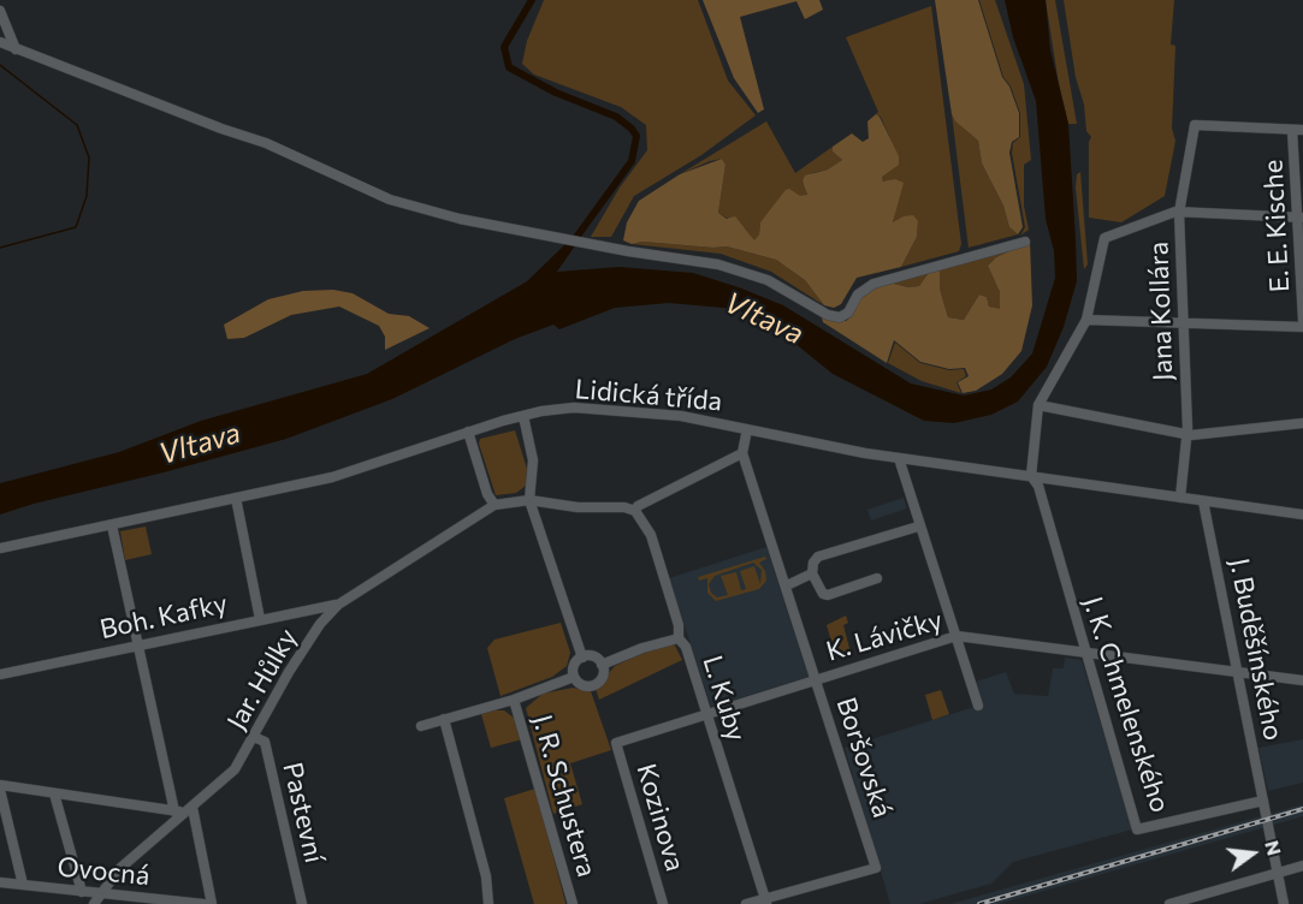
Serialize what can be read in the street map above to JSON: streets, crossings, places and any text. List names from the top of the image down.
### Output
{
  "streets": {
    "street": [
      "E. E. Kische",
      "Jana Kollára",
      "Lidická třída",
      "Boh. Kafky",
      "K. Lávičky",
      "J. Buděšínského",
      "Jar. Hůlky",
      "L. Kuby",
      "J. K. Chmelenského",
      "Boršovská",
      "J. R. Schustera",
      "Pastevní",
      "Kozinova",
      "Ovocná"
    ]
  },
  "crossings": [
    ["E. E. Kische", "Jana Kollára"],
    ["Jana Kollára", "Lidická třída"],
    ["Lidická třída", "J. Buděšínského"],
    ["Lidická třída", "J. K. Chmelenského"],
    ["Boh. Kafky", "Jar. Hůlky"],
    ["K. Lávičky", "J. Buděšínského"],
    ["K. Lávičky", "L. Kuby"],
    ["K. Lávičky", "J. K. Chmelenského"],
    ["K. Lávičky", "Boršovská"],
    ["K. Lávičky", "Kozinova"],
    ["J. Buděšínského", "J. K. Chmelenského"],
    ["Jar. Hůlky", "Pastevní"],
    ["Jar. Hůlky", "Ovocná"],
    ["L. Kuby", "Boršovská"]
  ],
  "water": ["Vltava"],
  "north": "right"
}
